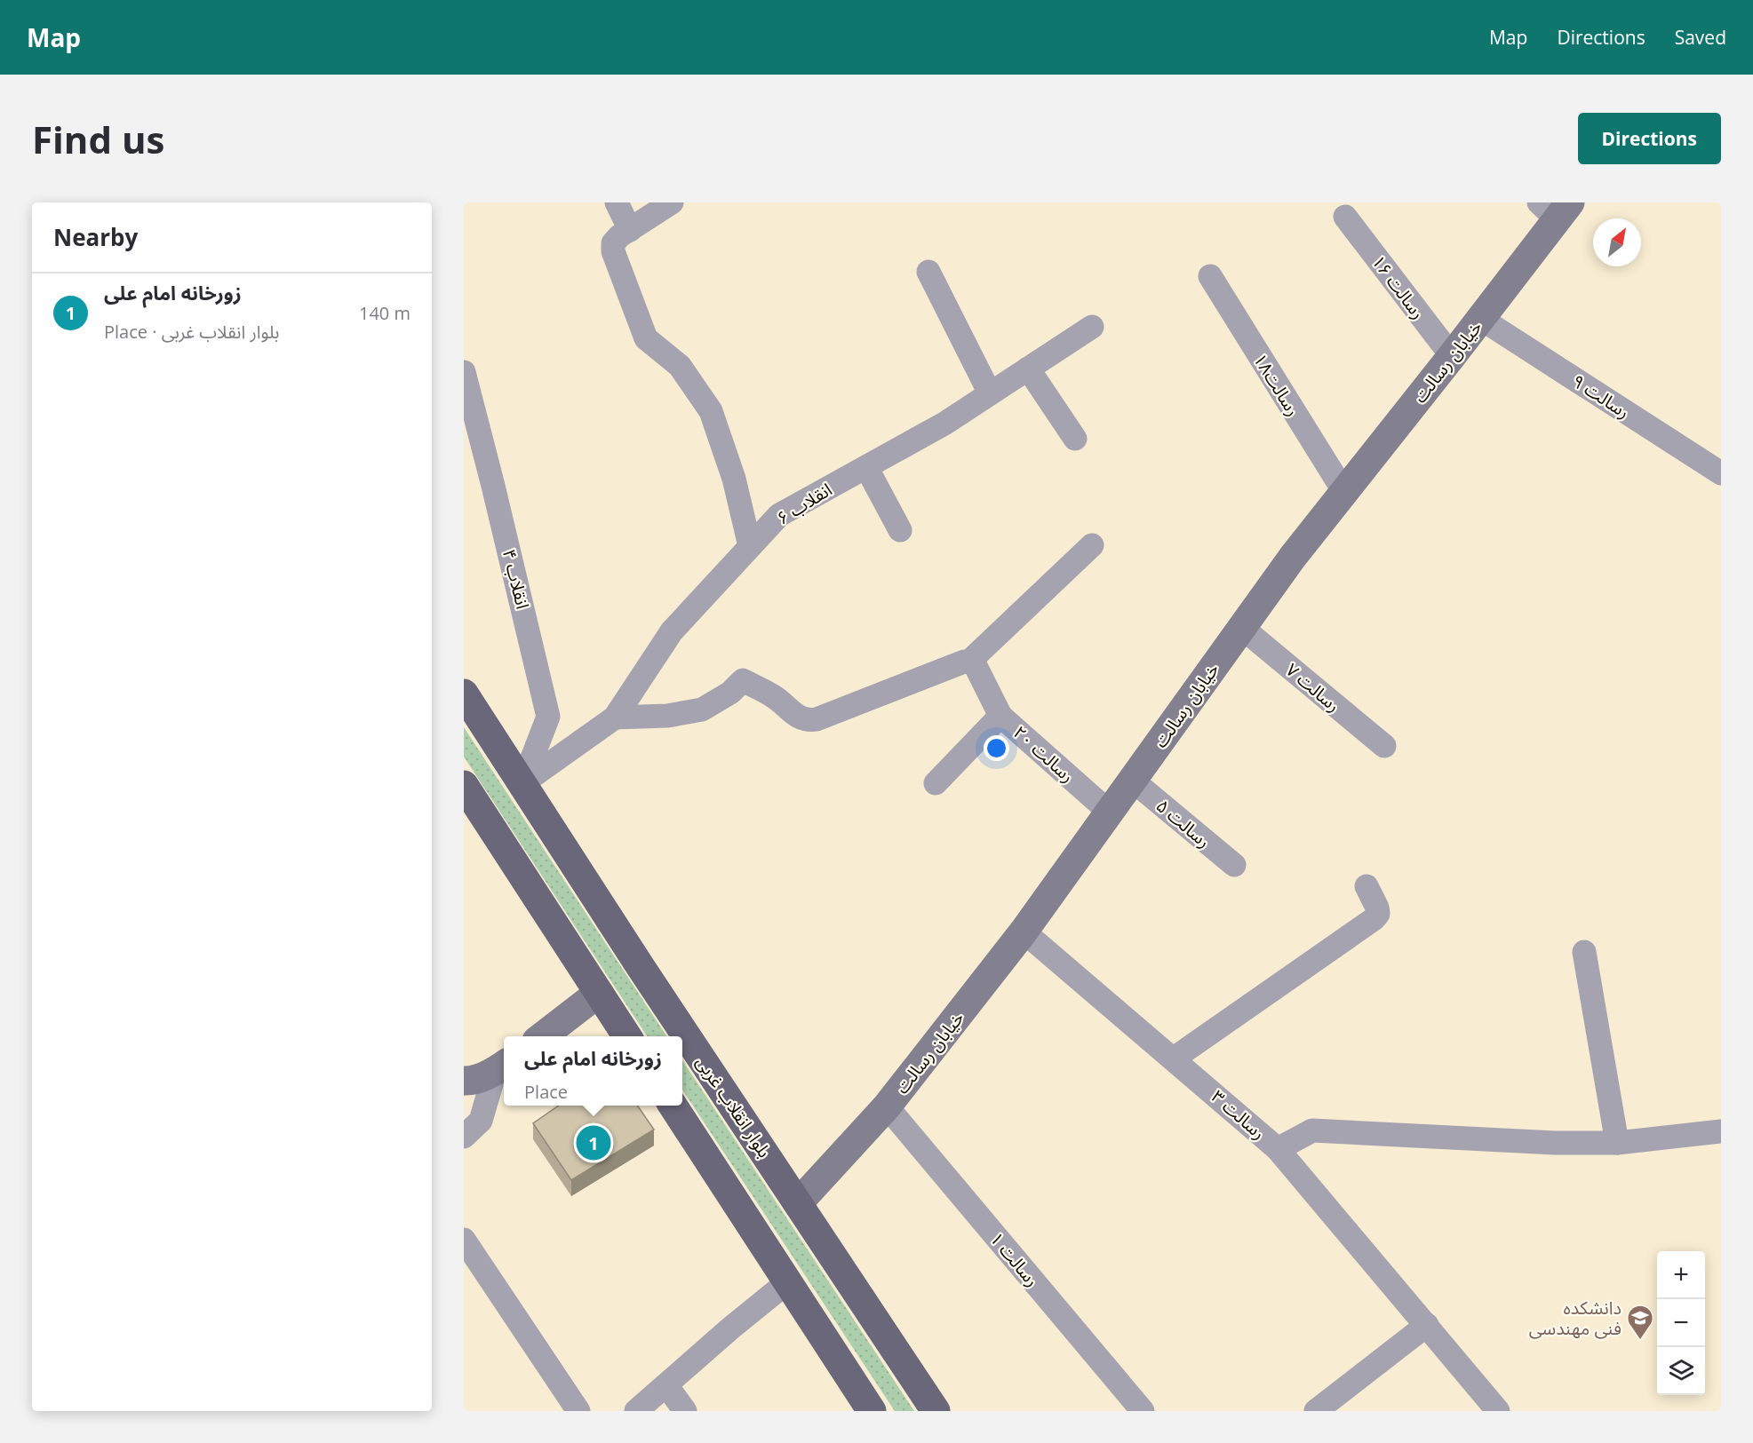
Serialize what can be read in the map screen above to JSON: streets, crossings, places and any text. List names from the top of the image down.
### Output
{
  "streets": {
    "main road": ["بلوار انقلاب غربی"],
    "street": [
      "رسالت ۱۶",
      "خیابان رسالت",
      "رسالت۱۸",
      "رسالت ۹",
      "انقلاب ۶",
      "انقلاب ۴",
      "رسالت ۷",
      "رسالت ۲۰",
      "رسالت ۵",
      "رسالت ۳",
      "رسالت ۱"
    ]
  },
  "crossings": [
    ["رسالت ۱۶", "خیابان رسالت"],
    ["خیابان رسالت", "رسالت۱۸"],
    ["خیابان رسالت", "رسالت ۹"],
    ["خیابان رسالت", "رسالت ۷"],
    ["خیابان رسالت", "رسالت ۲۰"],
    ["خیابان رسالت", "رسالت ۵"],
    ["خیابان رسالت", "بلوار انقلاب غربی"],
    ["خیابان رسالت", "رسالت ۳"],
    ["خیابان رسالت", "رسالت ۱"],
    ["انقلاب ۶", "انقلاب ۴"],
    ["انقلاب ۶", "بلوار انقلاب غربی"],
    ["انقلاب ۴", "بلوار انقلاب غربی"]
  ],
  "places": {
    "school or university": ["دانشکده فنی مهندسی"]
  },
  "north": "top right",
  "page": {
    "header": "Map",
    "nav": ["Map", "Directions", "Saved"],
    "buttons": "Directions",
    "title": "Find us",
    "heading": "Nearby",
    "list": [
      {
        "mark": "1",
        "name": "زورخانه امام علی",
        "note": "Place · بلوار انقلاب غربی",
        "value": "140 m"
      }
    ],
    "popup": ["زورخانه امام علی", "Place"],
    "pins": "1",
    "map_buttons": ["+", "−"]
  }
}
